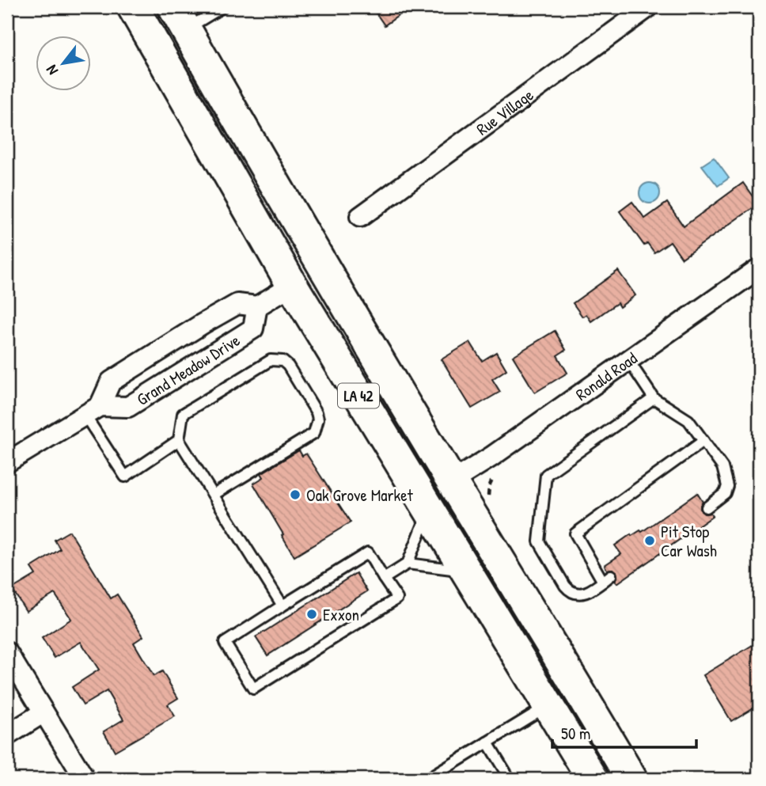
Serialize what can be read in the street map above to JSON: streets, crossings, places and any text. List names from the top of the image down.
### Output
{
  "streets": {
    "main road": ["LA 42"],
    "street": ["Rue Village", "Grand Meadow Drive", "Ronald Road"]
  },
  "crossings": [
    ["Grand Meadow Drive", "LA 42"],
    ["Ronald Road", "LA 42"]
  ],
  "places": ["Oak Grove Market", "Pit Stop Car Wash", "Exxon"],
  "scale_bar": "50 m",
  "north": "bottom left"
}
